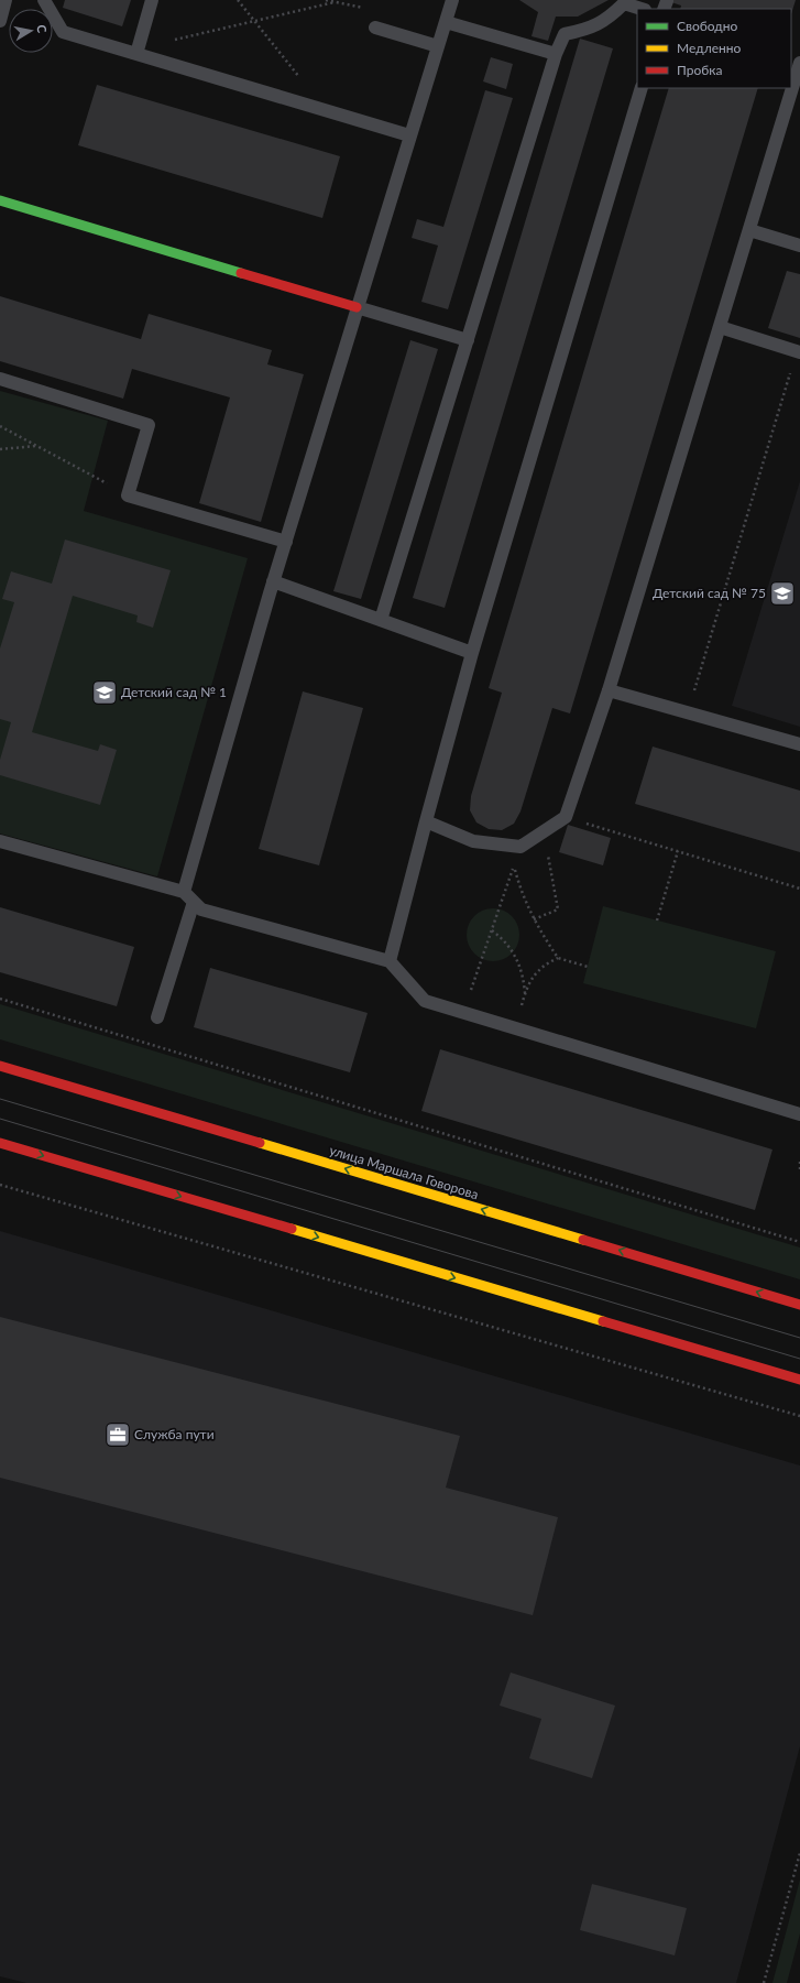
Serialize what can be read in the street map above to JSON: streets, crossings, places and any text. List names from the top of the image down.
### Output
{
  "streets": {
    "main road": ["улица Маршала Говорова"]
  },
  "places": {
    "school or university": ["Детский сад № 75", "Детский сад № 1"],
    "office": ["Служба пути"]
  },
  "legend": ["Свободно", "Медленно", "Пробка"],
  "north": "right"
}
